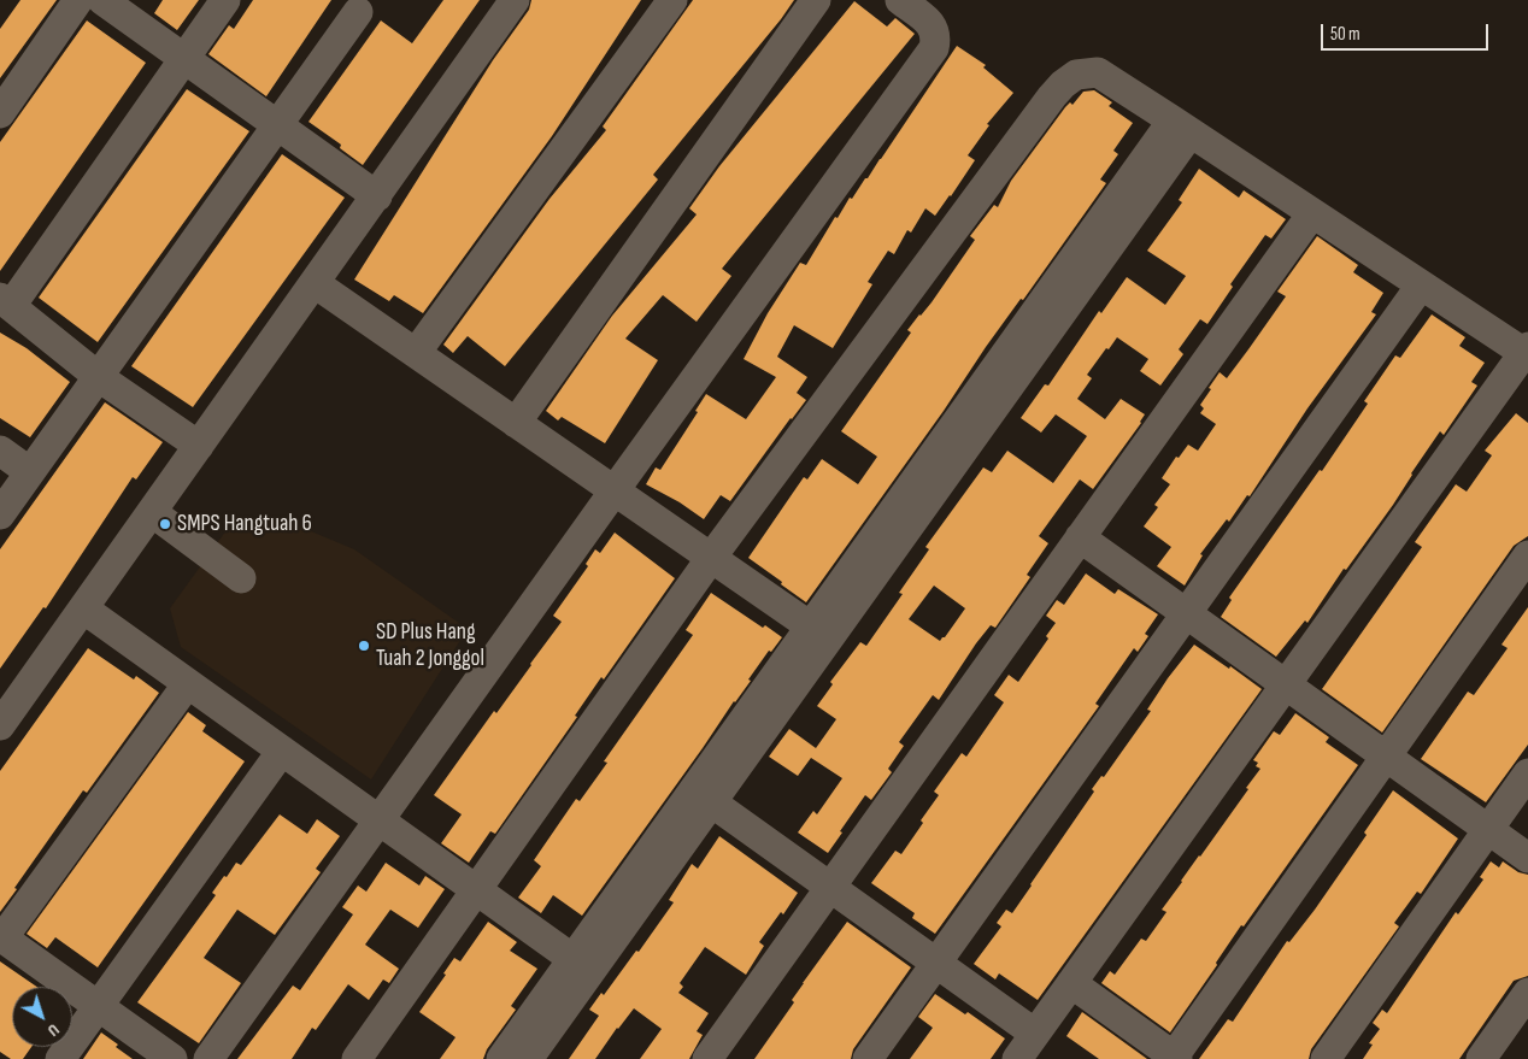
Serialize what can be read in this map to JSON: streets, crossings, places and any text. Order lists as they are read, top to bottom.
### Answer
{
  "places": ["SMPS Hangtuah 6", "SD Plus Hang Tuah 2 Jonggol"],
  "scale_bar": "50 m",
  "north": "bottom right"
}
